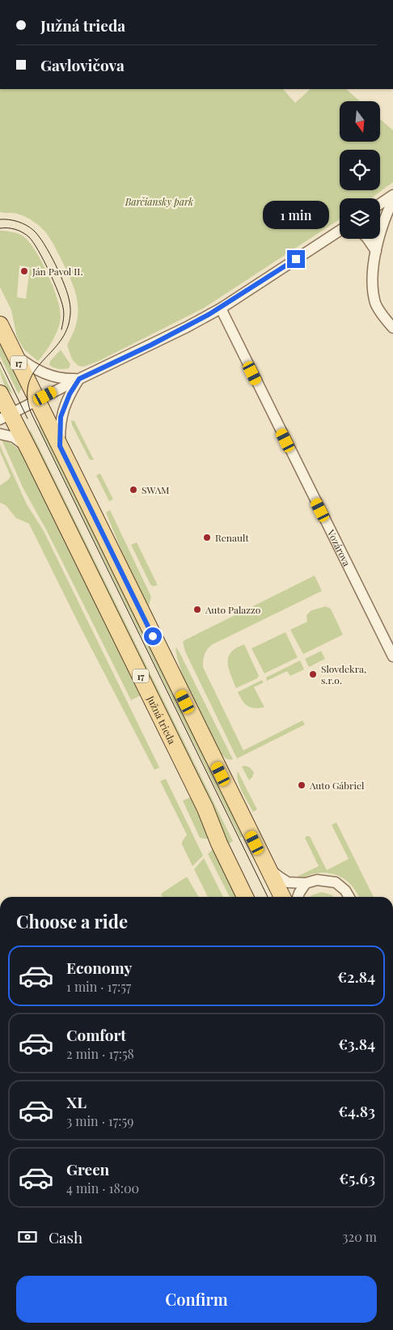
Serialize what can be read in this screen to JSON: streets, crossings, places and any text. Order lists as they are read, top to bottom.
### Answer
{
  "streets": {
    "main road": ["17", "Južná trieda"],
    "street": ["Vozárova"]
  },
  "crossings": [
    ["17", "Južná trieda"]
  ],
  "parks": ["Barčiansky park"],
  "places": [
    "Ján Pavol II.",
    "SWAM",
    "Renault",
    "Auto Palazzo",
    "Slovdekra, s.r.o.",
    "Auto Gábriel"
  ],
  "north": "bottom",
  "page": {
    "banner": ["Južná trieda", "Gavlovičova"],
    "bubble": "1 min",
    "heading": "Choose a ride",
    "list": [
      {
        "name": "Economy",
        "note": "1 min · 17:57",
        "value": "€2.84"
      },
      {
        "name": "Comfort",
        "note": "2 min · 17:58",
        "value": "€3.84"
      },
      {
        "name": "XL",
        "note": "3 min · 17:59",
        "value": "€4.83"
      },
      {
        "name": "Green",
        "note": "4 min · 18:00",
        "value": "€5.63"
      }
    ],
    "pay": ["Cash", "320 m"],
    "buttons": "Confirm"
  }
}
